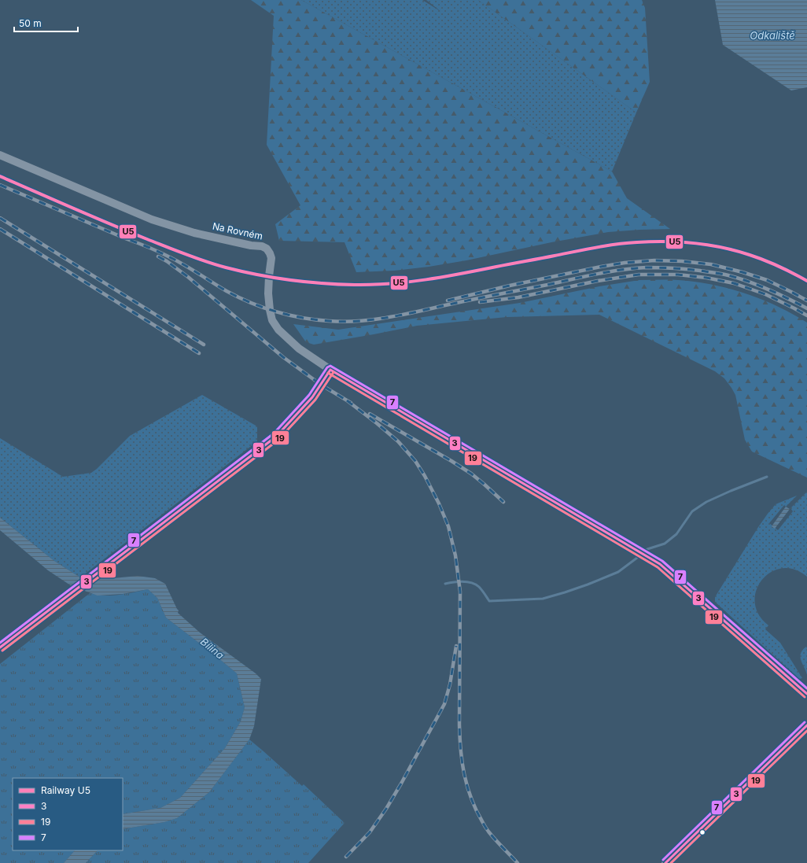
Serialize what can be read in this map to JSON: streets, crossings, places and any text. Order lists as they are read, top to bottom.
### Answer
{
  "streets": {
    "street": ["Na Rovném"]
  },
  "water": ["Odkaliště", "Bílina"],
  "lines": [
    "rail line U5",
    "transit line 7",
    "transit line 3",
    "transit line 19"
  ],
  "legend": [
    "Railway U5",
    "3",
    "19",
    "7"
  ],
  "scale_bar": "50 m"
}
